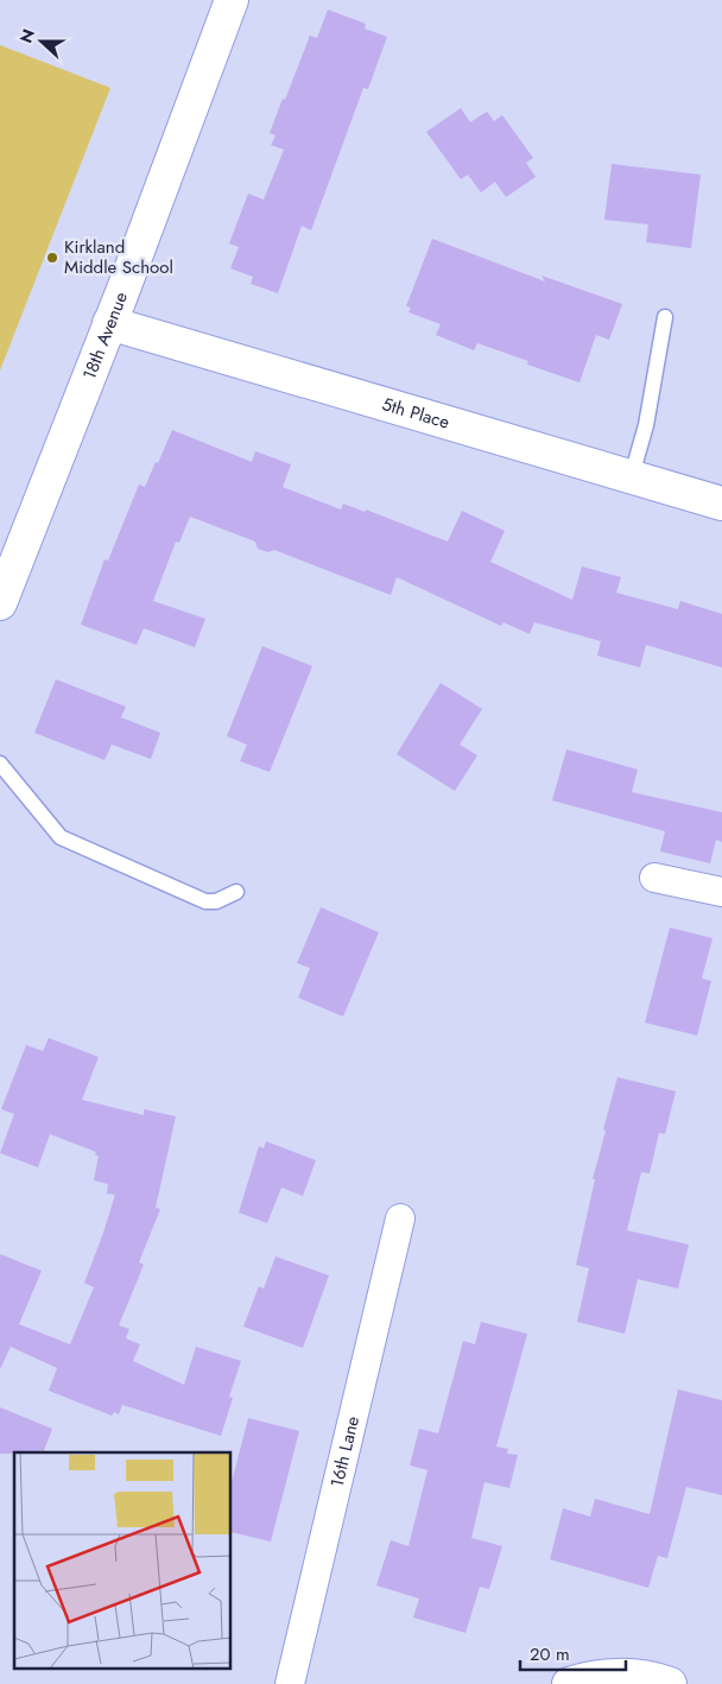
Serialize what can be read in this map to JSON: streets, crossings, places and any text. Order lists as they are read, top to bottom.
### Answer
{
  "streets": {
    "street": ["18th Avenue", "5th Place", "16th Lane"]
  },
  "crossings": [
    ["18th Avenue", "5th Place"]
  ],
  "places": ["Kirkland Middle School"],
  "scale_bar": "20 m",
  "north": "left"
}
